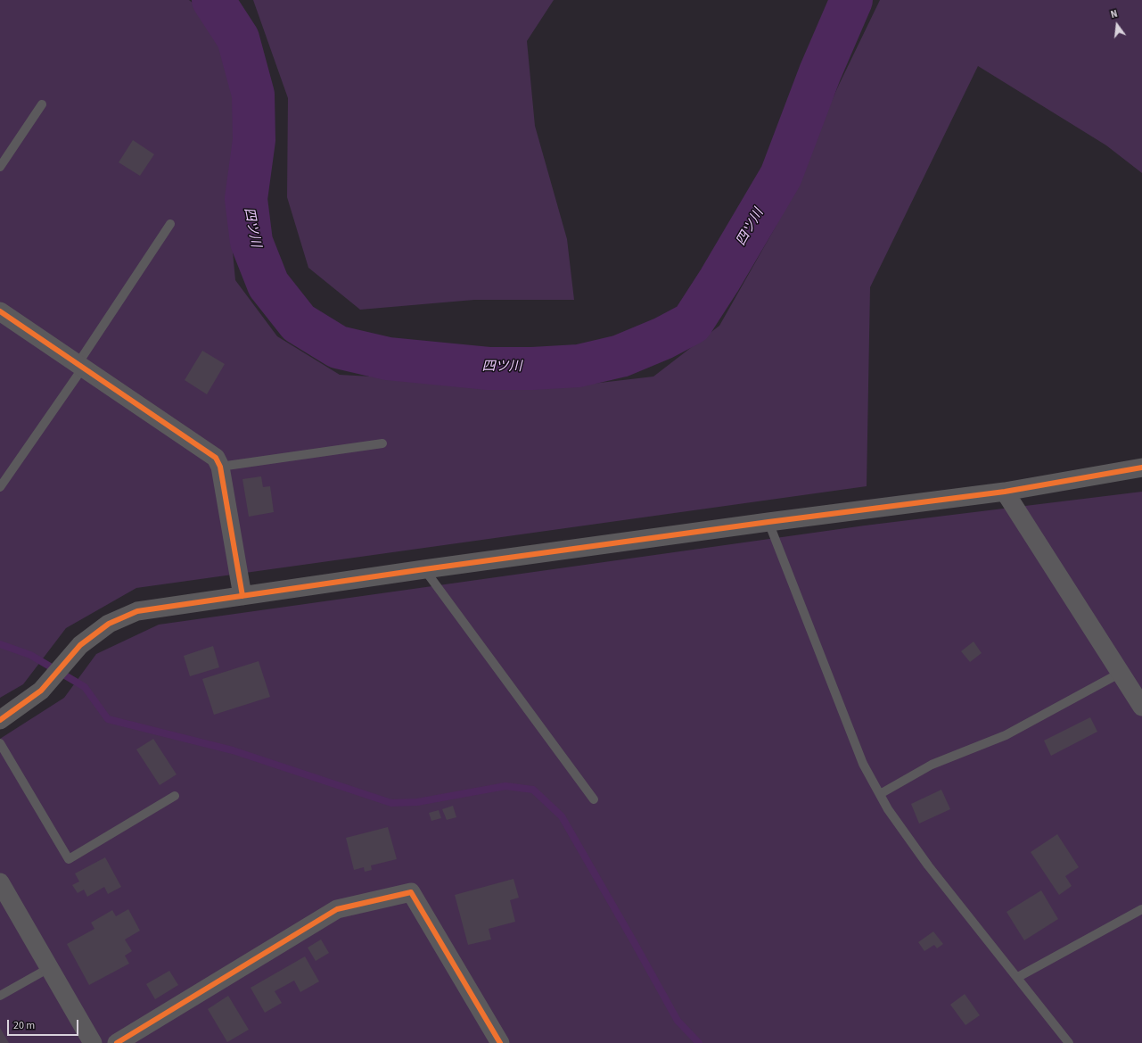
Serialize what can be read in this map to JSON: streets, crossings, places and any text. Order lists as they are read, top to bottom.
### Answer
{
  "water": ["四ツ川"],
  "scale_bar": "20 m",
  "north": "top"
}
